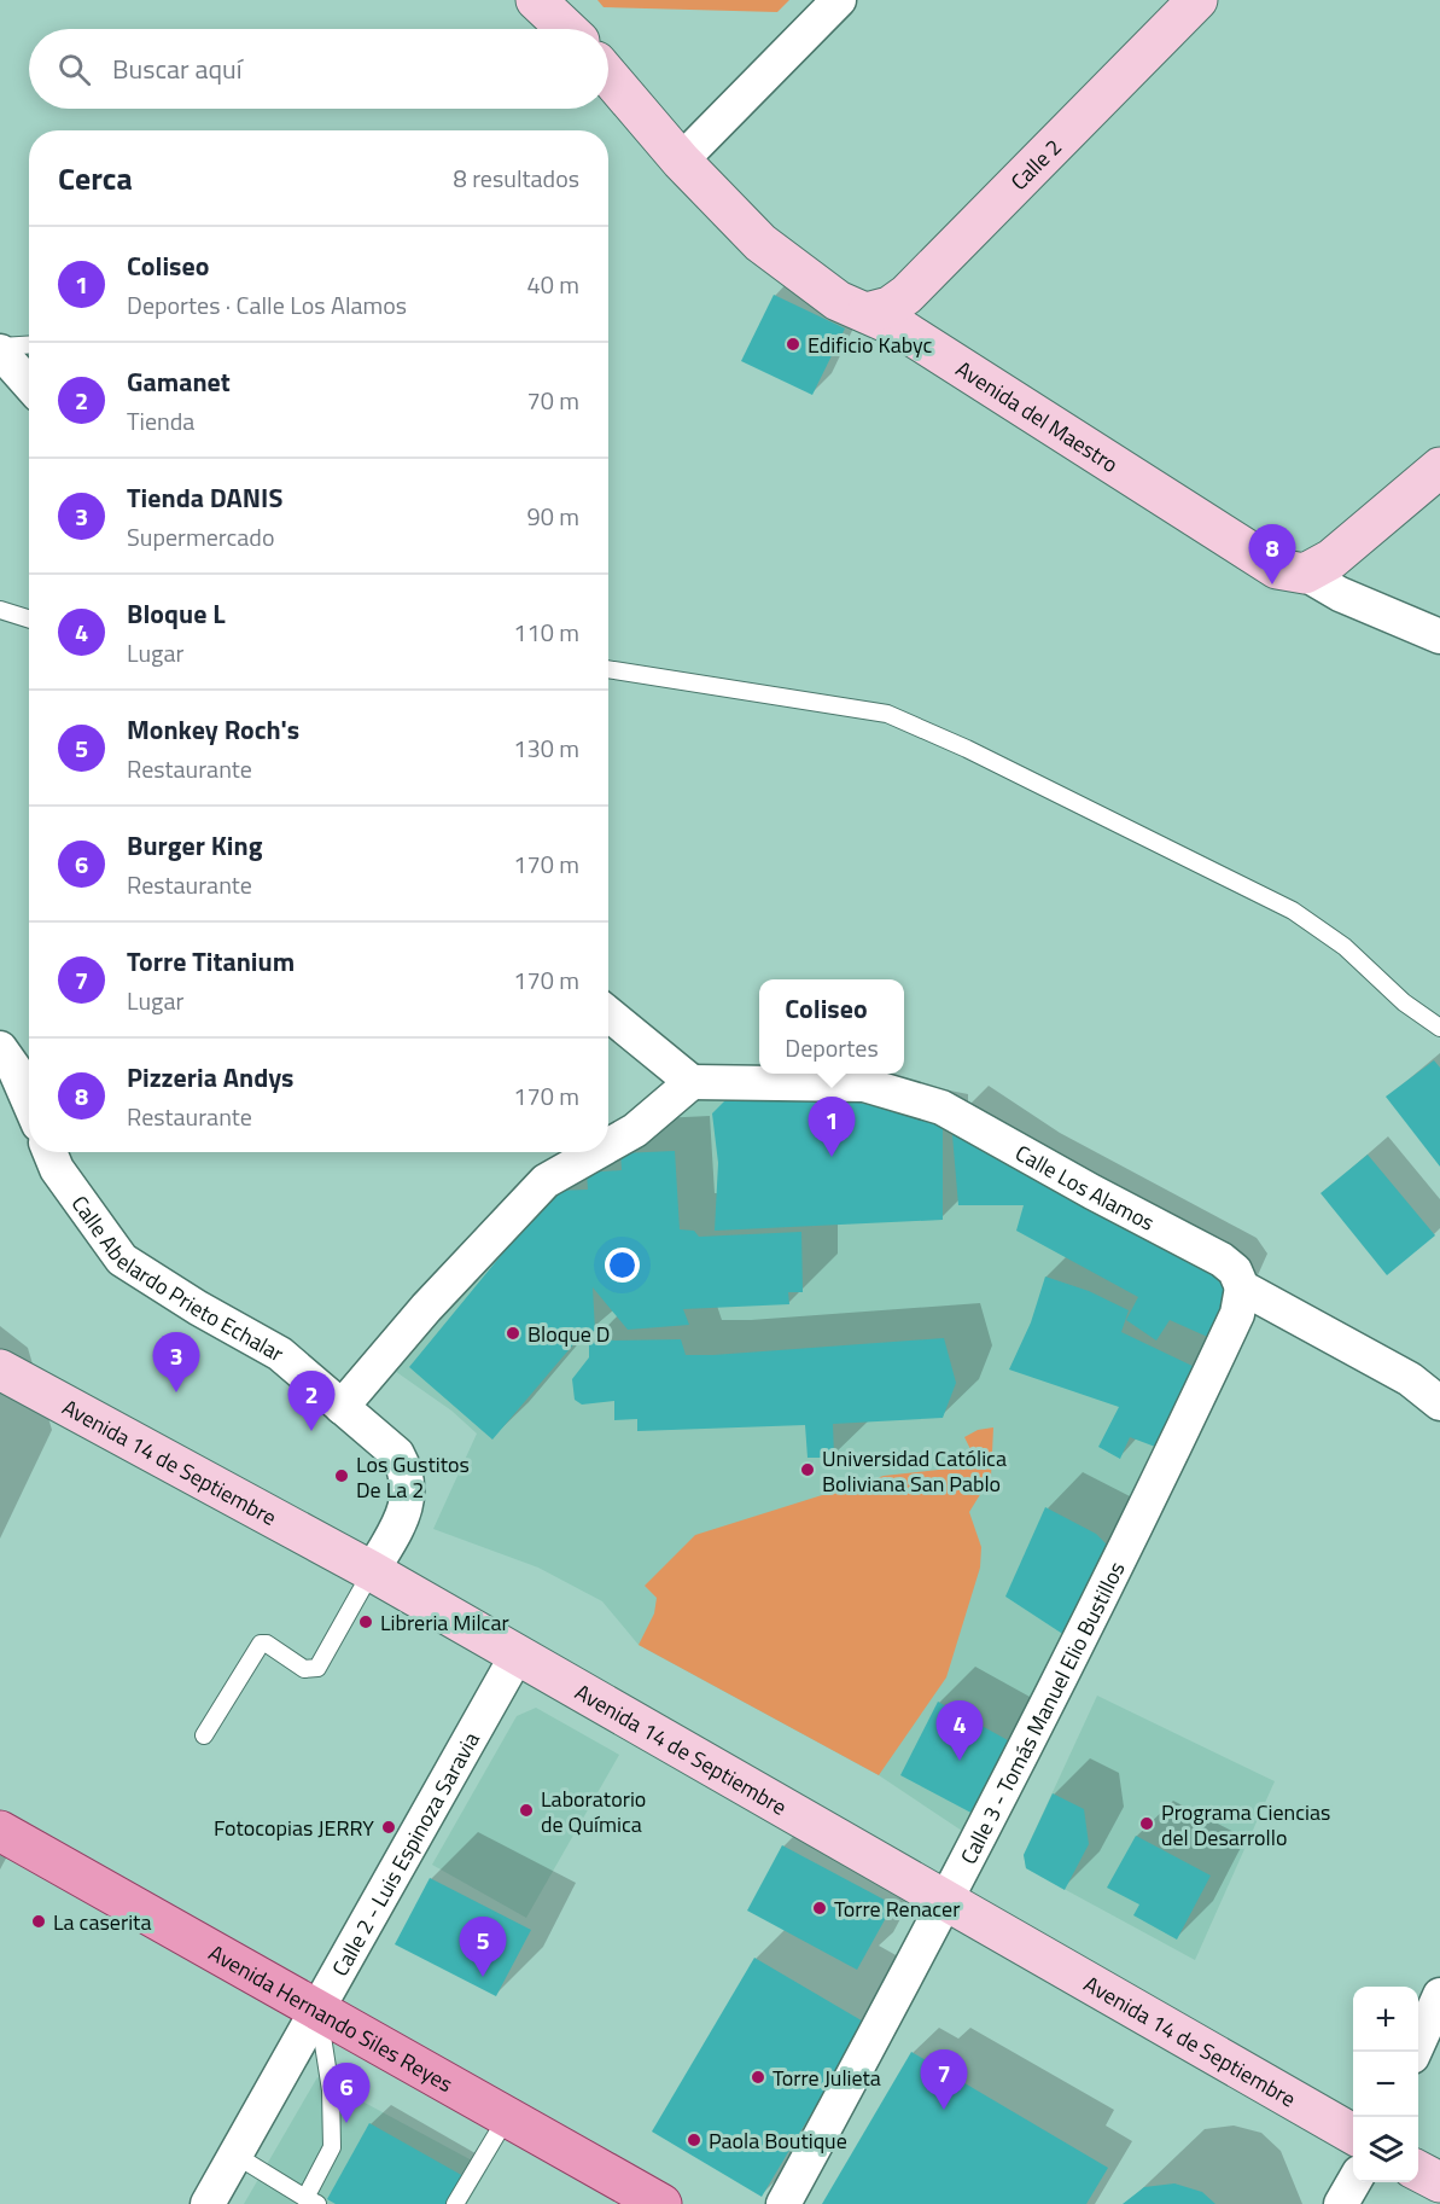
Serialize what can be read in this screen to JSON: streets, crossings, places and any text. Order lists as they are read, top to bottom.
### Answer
{
  "streets": {
    "main road": [
      "Calle 2",
      "Avenida del Maestro",
      "Avenida 14 de Septiembre",
      "Avenida Hernando Siles Reyes"
    ],
    "street": [
      "Calle Los Alamos",
      "Calle Abelardo Prieto Echalar",
      "Calle 3 - Tomás Manuel Elio Bustillos",
      "Calle 2 - Luis Espinoza Saravia"
    ]
  },
  "crossings": [
    ["Calle 2", "Avenida del Maestro"],
    ["Calle Los Alamos", "Calle 3 - Tomás Manuel Elio Bustillos"],
    ["Calle Abelardo Prieto Echalar", "Avenida 14 de Septiembre"],
    ["Avenida 14 de Septiembre", "Calle 3 - Tomás Manuel Elio Bustillos"],
    ["Avenida 14 de Septiembre", "Calle 2 - Luis Espinoza Saravia"],
    ["Calle 2 - Luis Espinoza Saravia", "Avenida Hernando Siles Reyes"]
  ],
  "places": [
    "Edificio Kabyc",
    "Bloque D",
    "Universidad Católica Boliviana San Pablo",
    "Los Gustitos De La 2",
    "Libreria Milcar",
    "Laboratorio de Química",
    "Programa Ciencias del Desarrollo",
    "Fotocopias JERRY",
    "Torre Renacer",
    "La caserita",
    "Torre Julieta",
    "Paola Boutique"
  ],
  "page": {
    "search": "Buscar aquí",
    "heading": ["Cerca", "8 resultados"],
    "list": [
      {
        "mark": "1",
        "name": "Coliseo",
        "note": "Deportes · Calle Los Alamos",
        "value": "40 m"
      },
      {
        "mark": "2",
        "name": "Gamanet",
        "note": "Tienda",
        "value": "70 m"
      },
      {
        "mark": "3",
        "name": "Tienda DANIS",
        "note": "Supermercado",
        "value": "90 m"
      },
      {
        "mark": "4",
        "name": "Bloque L",
        "note": "Lugar",
        "value": "110 m"
      },
      {
        "mark": "5",
        "name": "Monkey Roch's",
        "note": "Restaurante",
        "value": "130 m"
      },
      {
        "mark": "6",
        "name": "Burger King",
        "note": "Restaurante",
        "value": "170 m"
      },
      {
        "mark": "7",
        "name": "Torre Titanium",
        "note": "Lugar",
        "value": "170 m"
      },
      {
        "mark": "8",
        "name": "Pizzeria Andys",
        "note": "Restaurante",
        "value": "170 m"
      }
    ],
    "pins": [
      "8",
      "1",
      "3",
      "2",
      "4",
      "5",
      "7",
      "6"
    ],
    "popup": ["Coliseo", "Deportes"],
    "map_buttons": ["+", "−"]
  }
}
